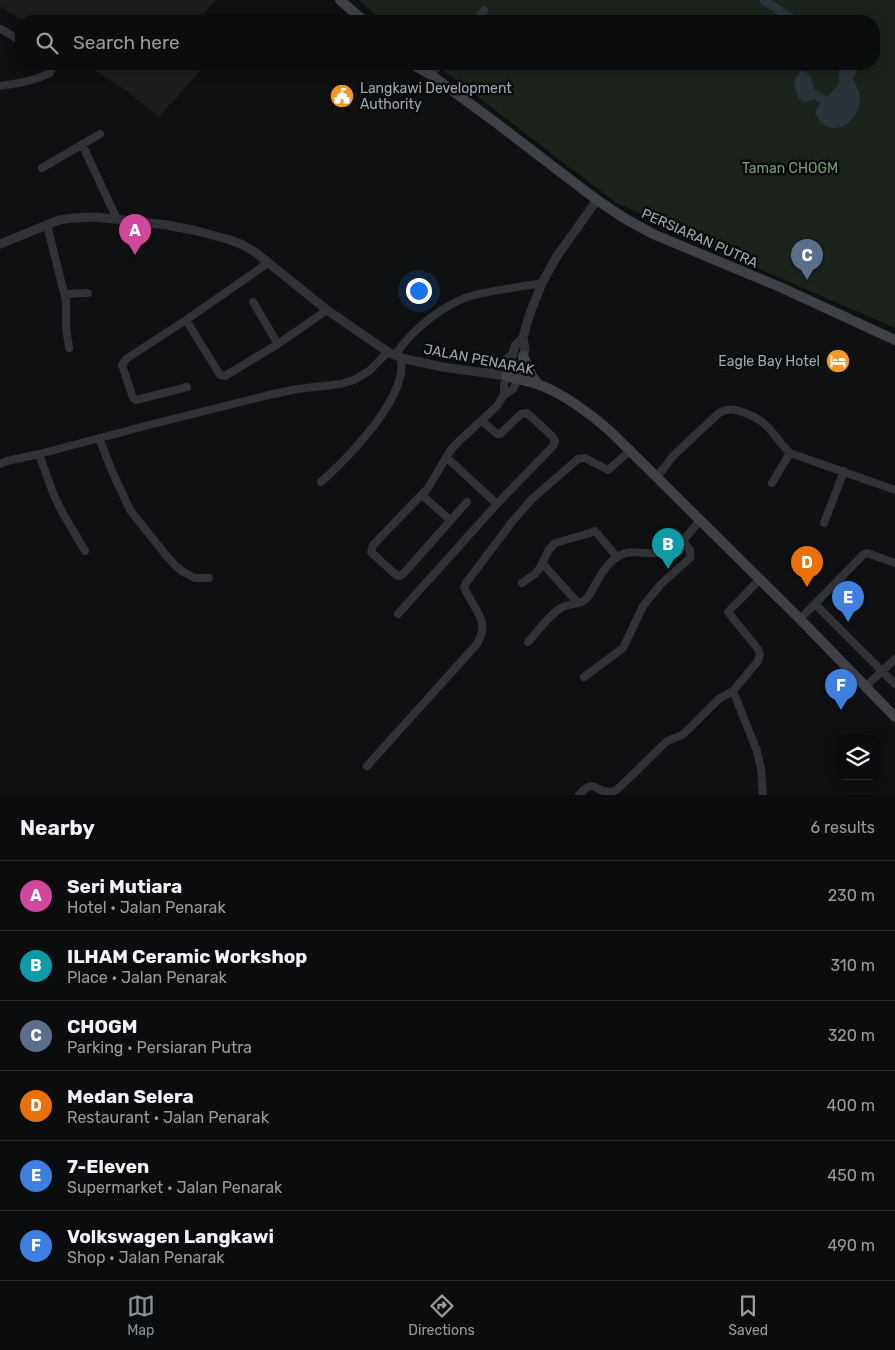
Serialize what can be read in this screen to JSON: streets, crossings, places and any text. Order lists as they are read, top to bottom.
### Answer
{
  "streets": {
    "main road": ["PERSIARAN PUTRA", "JALAN PENARAK"]
  },
  "parks": ["Taman CHOGM"],
  "places": {
    "public building": ["Langkawi Development Authority"],
    "hotel": ["Eagle Bay Hotel"]
  },
  "page": {
    "search": "Search here",
    "pins": [
      "A",
      "C",
      "B",
      "D",
      "E",
      "F"
    ],
    "heading": ["Nearby", "6 results"],
    "list": [
      {
        "mark": "A",
        "name": "Seri Mutiara",
        "note": "Hotel · Jalan Penarak",
        "value": "230 m"
      },
      {
        "mark": "B",
        "name": "ILHAM Ceramic Workshop",
        "note": "Place · Jalan Penarak",
        "value": "310 m"
      },
      {
        "mark": "C",
        "name": "CHOGM",
        "note": "Parking · Persiaran Putra",
        "value": "320 m"
      },
      {
        "mark": "D",
        "name": "Medan Selera",
        "note": "Restaurant · Jalan Penarak",
        "value": "400 m"
      },
      {
        "mark": "E",
        "name": "7-Eleven",
        "note": "Supermarket · Jalan Penarak",
        "value": "450 m"
      },
      {
        "mark": "F",
        "name": "Volkswagen Langkawi",
        "note": "Shop · Jalan Penarak",
        "value": "490 m"
      }
    ],
    "nav": ["Map", "Directions", "Saved"]
  }
}
